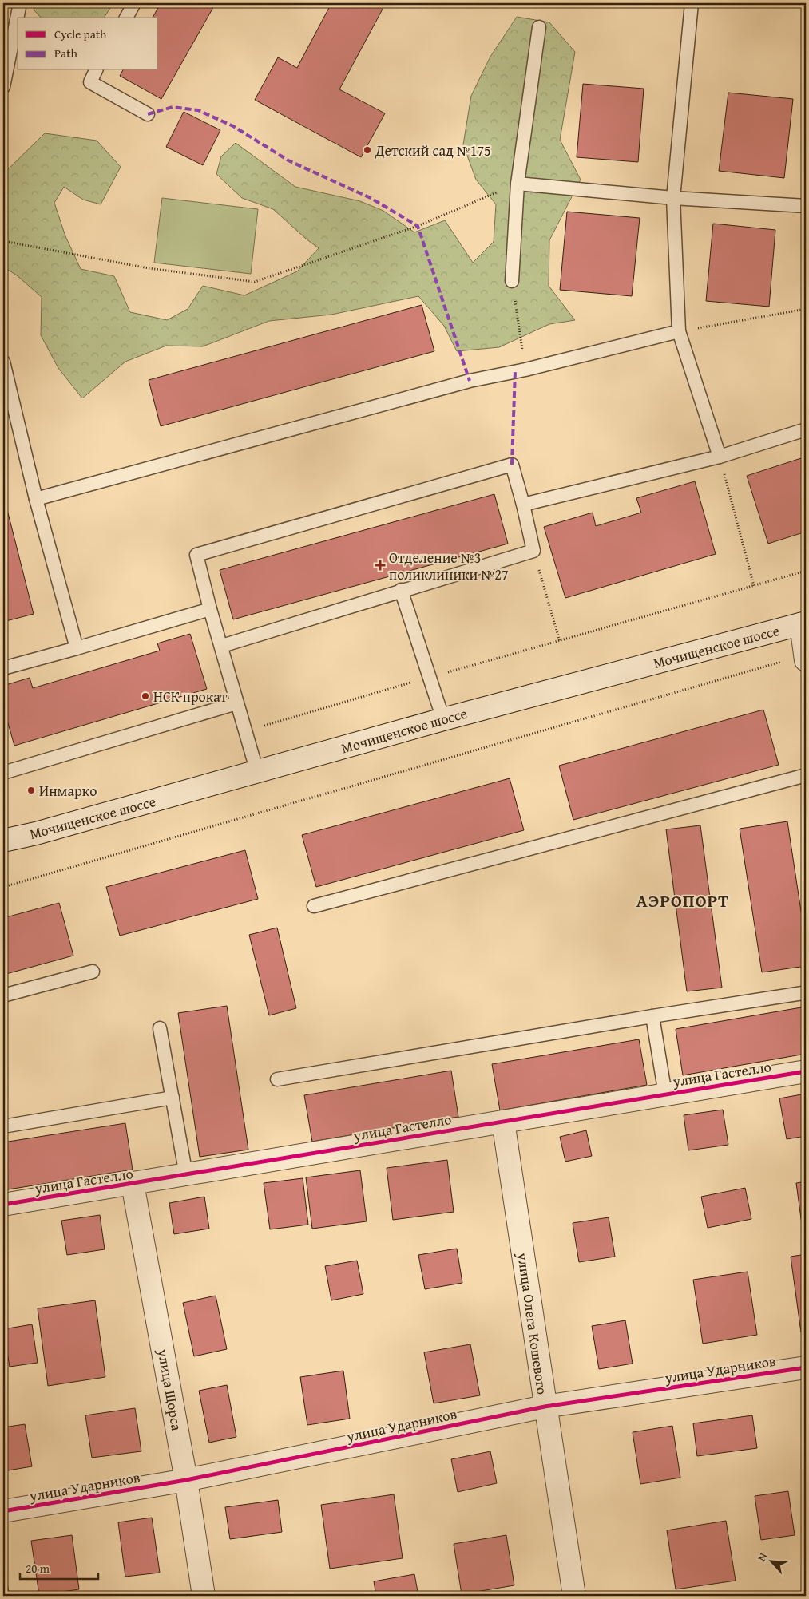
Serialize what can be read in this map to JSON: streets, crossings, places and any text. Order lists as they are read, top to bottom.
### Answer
{
  "streets": {
    "street": [
      "Мочищенское шоссе",
      "улица Гастелло",
      "улица Олега Кошевого",
      "улица Ударников",
      "улица Щорса"
    ]
  },
  "crossings": [
    ["улица Гастелло", "улица Олега Кошевого"],
    ["улица Гастелло", "улица Щорса"],
    ["улица Олега Кошевого", "улица Ударников"],
    ["улица Ударников", "улица Щорса"]
  ],
  "districts": ["АЭРОПОРТ"],
  "places": {
    "other": ["Детский сад №175", "НСК прокат", "Инмарко"],
    "health": ["Отделение №3 поликлиники №27"]
  },
  "legend": ["Cycle path", "Path"],
  "scale_bar": "20 m",
  "north": "top left"
}
